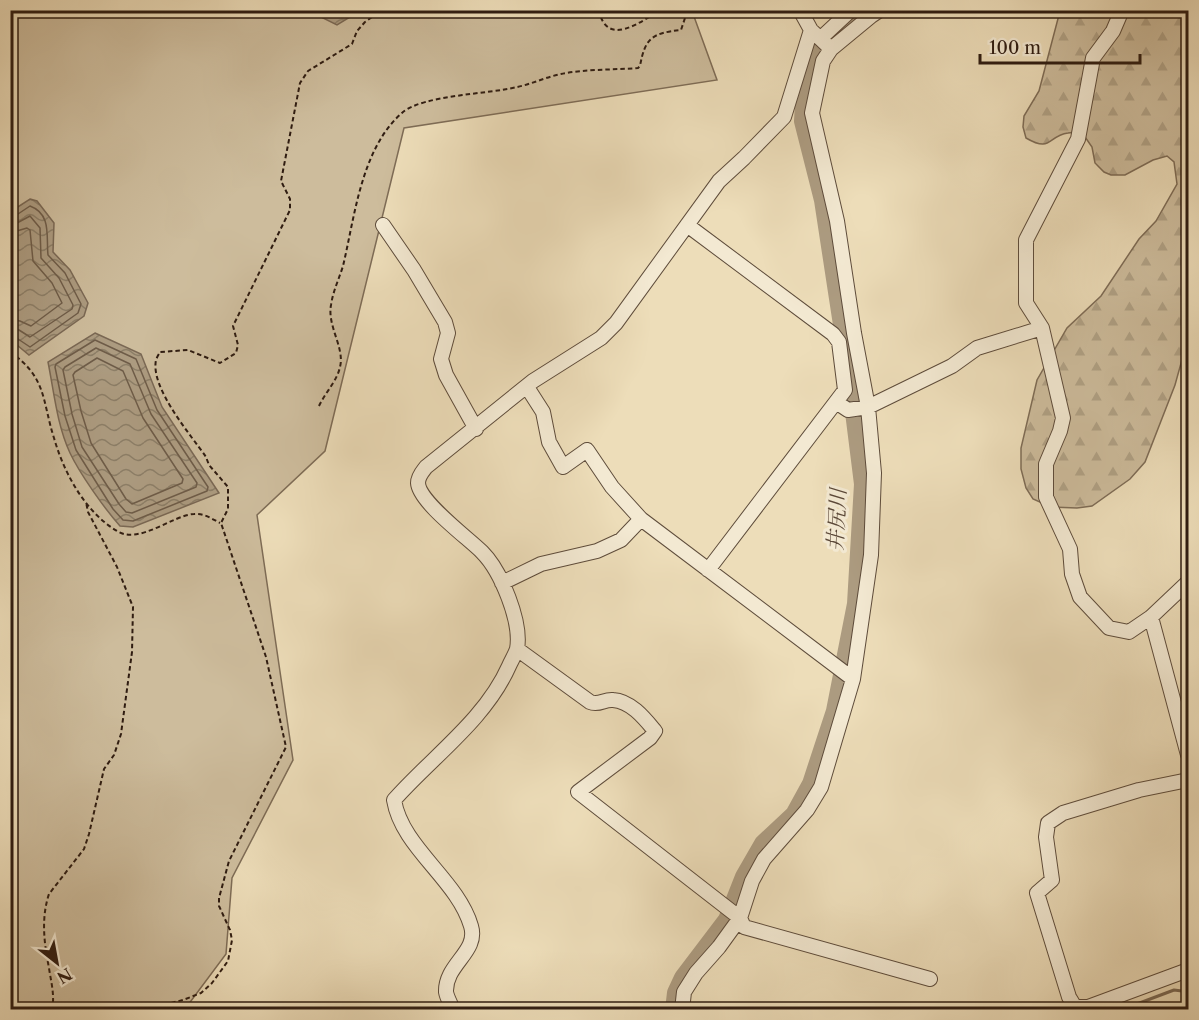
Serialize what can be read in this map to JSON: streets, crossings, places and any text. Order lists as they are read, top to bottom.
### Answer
{
  "water": ["井尻川"],
  "scale_bar": "100 m",
  "north": "bottom right"
}
